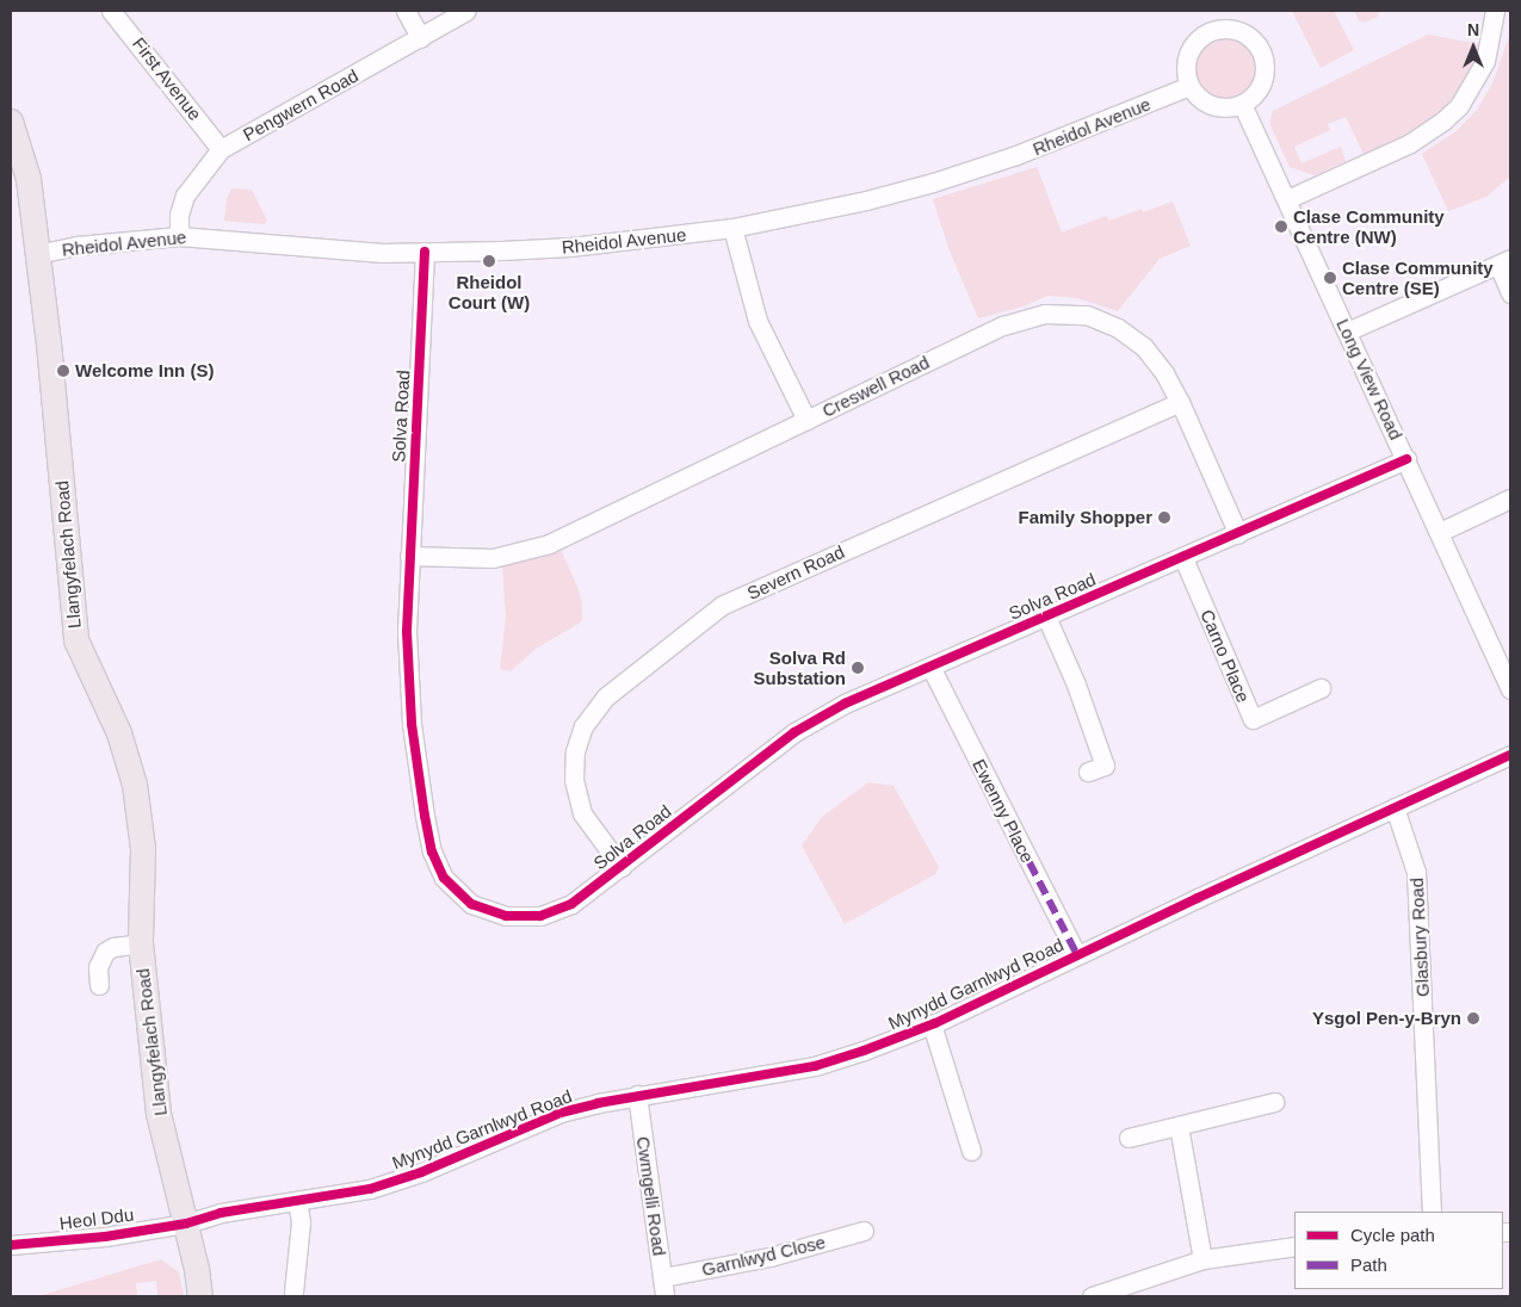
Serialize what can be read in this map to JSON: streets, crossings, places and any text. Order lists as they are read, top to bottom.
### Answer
{
  "streets": {
    "main road": ["Llangyfelach Road"],
    "street": [
      "First Avenue",
      "Pengwern Road",
      "Rheidol Avenue",
      "Long View Road",
      "Creswell Road",
      "Solva Road",
      "Severn Road",
      "Carno Place",
      "Ewenny Place",
      "Glasbury Road",
      "Mynydd Garnlwyd Road",
      "Cwmgelli Road",
      "Heol Ddu",
      "Garnlwyd Close"
    ]
  },
  "crossings": [
    ["First Avenue", "Pengwern Road"],
    ["Pengwern Road", "Rheidol Avenue"],
    ["Rheidol Avenue", "Long View Road"],
    ["Rheidol Avenue", "Solva Road"],
    ["Rheidol Avenue", "Llangyfelach Road"],
    ["Long View Road", "Solva Road"],
    ["Creswell Road", "Solva Road"],
    ["Creswell Road", "Severn Road"],
    ["Solva Road", "Severn Road"],
    ["Solva Road", "Carno Place"],
    ["Solva Road", "Ewenny Place"],
    ["Llangyfelach Road", "Mynydd Garnlwyd Road"],
    ["Llangyfelach Road", "Heol Ddu"],
    ["Ewenny Place", "Mynydd Garnlwyd Road"],
    ["Glasbury Road", "Mynydd Garnlwyd Road"],
    ["Mynydd Garnlwyd Road", "Cwmgelli Road"],
    ["Mynydd Garnlwyd Road", "Heol Ddu"],
    ["Cwmgelli Road", "Garnlwyd Close"]
  ],
  "places": [
    "Clase Community Centre (NW)",
    "Rheidol Court (W)",
    "Clase Community Centre (SE)",
    "Welcome Inn (S)",
    "Family Shopper",
    "Solva Rd Substation",
    "Ysgol Pen-y-Bryn"
  ],
  "legend": ["Cycle path", "Path"],
  "north": "top"
}
